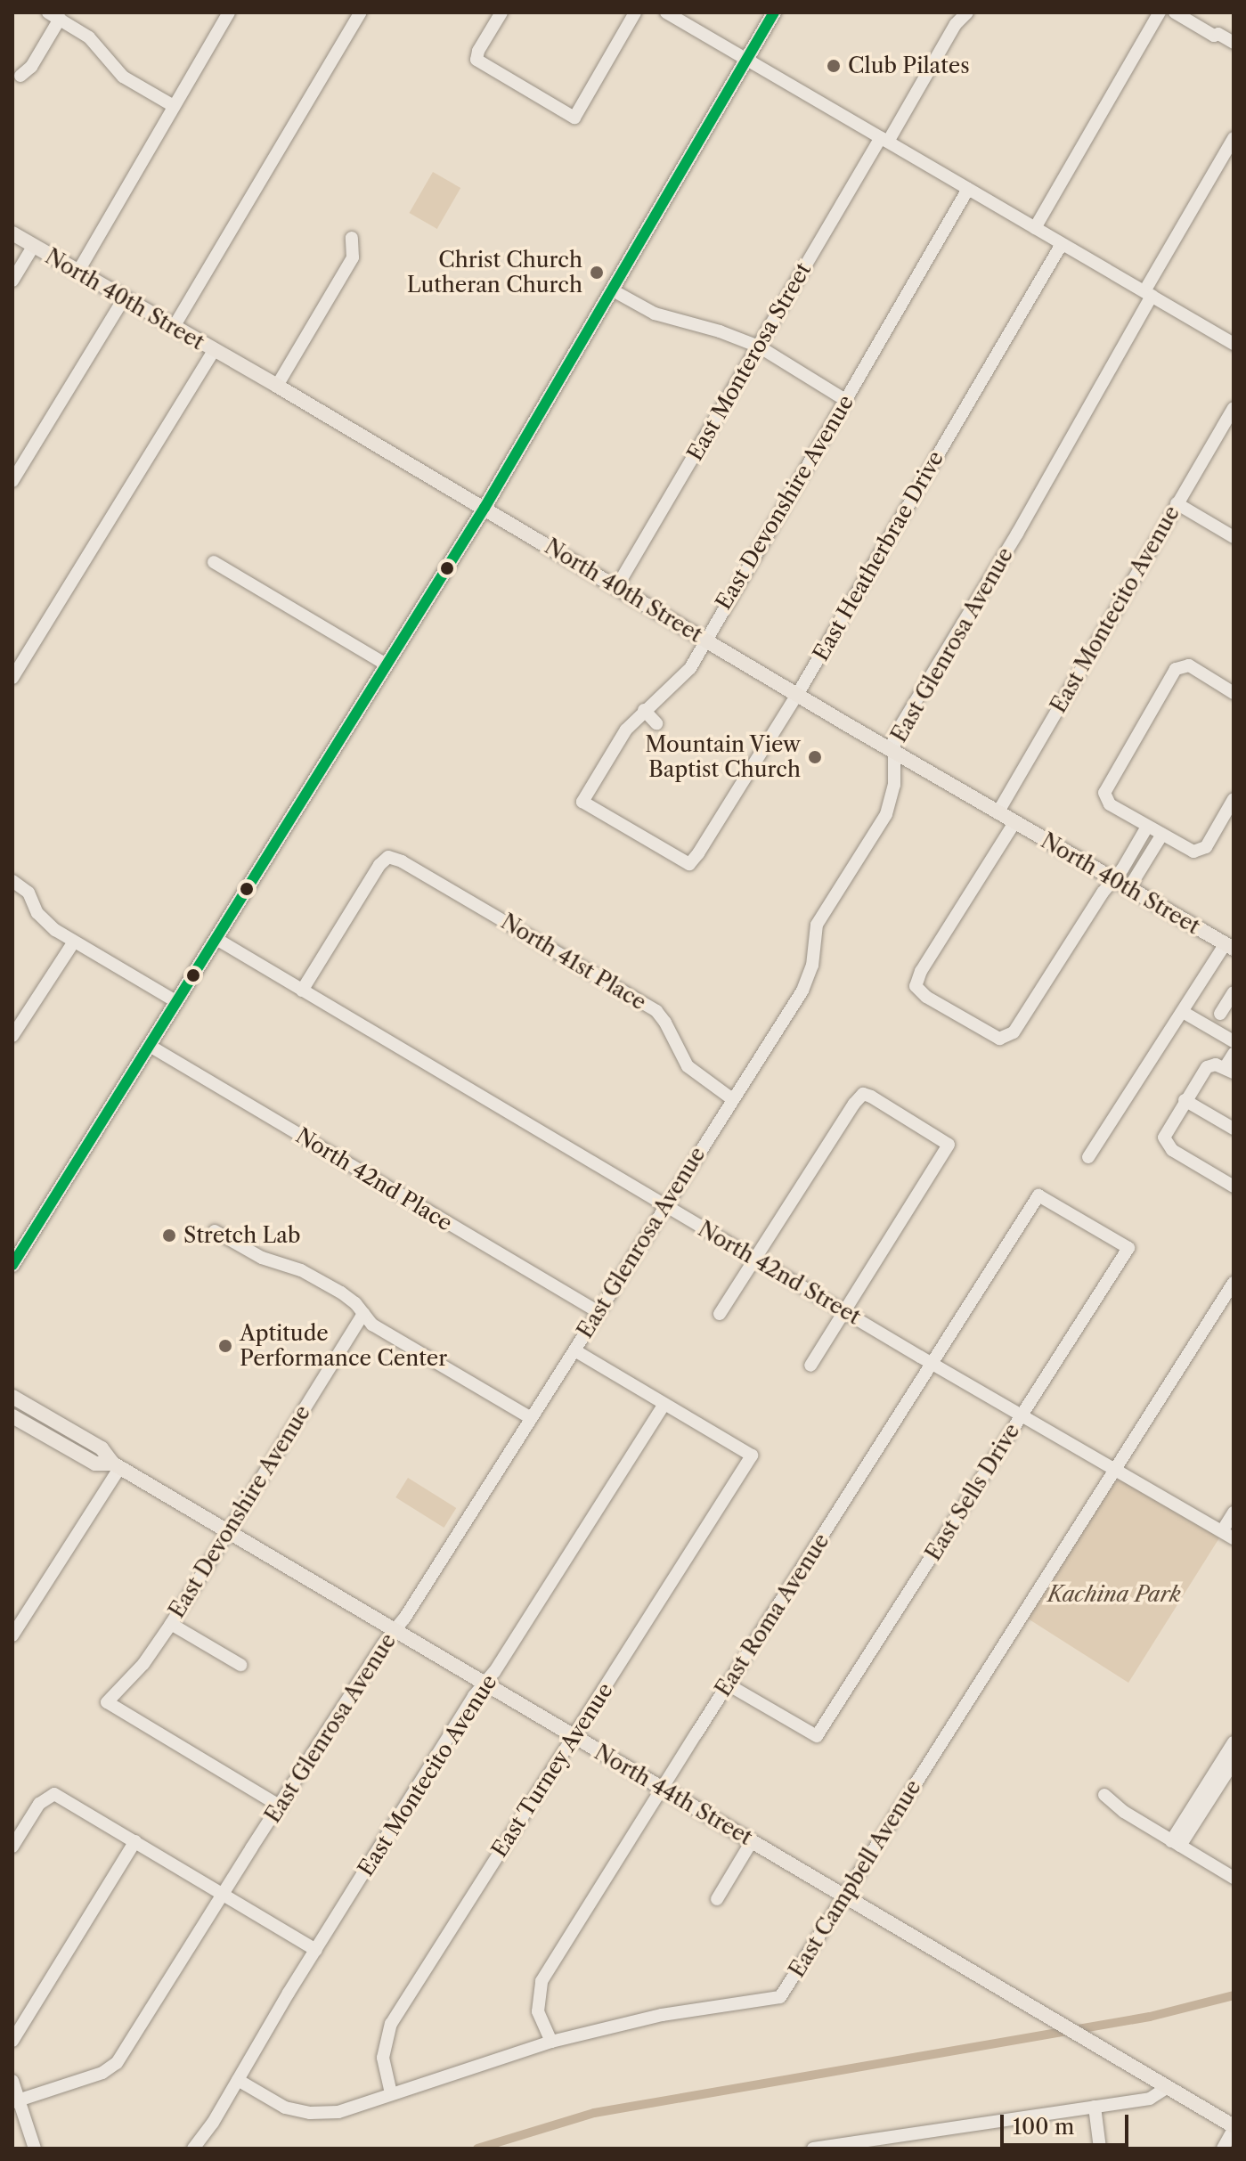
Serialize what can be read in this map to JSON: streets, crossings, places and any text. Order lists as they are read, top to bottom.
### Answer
{
  "streets": {
    "main road": ["North 40th Street", "North 44th Street"],
    "street": [
      "East Monterosa Street",
      "East Devonshire Avenue",
      "East Heatherbrae Drive",
      "East Montecito Avenue",
      "East Glenrosa Avenue",
      "North 41st Place",
      "North 42nd Place",
      "North 42nd Street",
      "East Sells Drive",
      "East Roma Avenue",
      "East Turney Avenue",
      "East Campbell Avenue"
    ]
  },
  "crossings": [
    ["North 40th Street", "East Monterosa Street"],
    ["North 40th Street", "East Devonshire Avenue"],
    ["North 40th Street", "East Heatherbrae Drive"],
    ["North 40th Street", "East Montecito Avenue"],
    ["North 40th Street", "East Glenrosa Avenue"],
    ["East Devonshire Avenue", "East Heatherbrae Drive"],
    ["East Devonshire Avenue", "East Glenrosa Avenue"],
    ["East Devonshire Avenue", "North 44th Street"],
    ["East Montecito Avenue", "East Turney Avenue"],
    ["East Montecito Avenue", "North 44th Street"],
    ["East Montecito Avenue", "East Campbell Avenue"],
    ["East Glenrosa Avenue", "North 41st Place"],
    ["East Glenrosa Avenue", "North 42nd Place"],
    ["East Glenrosa Avenue", "North 42nd Street"],
    ["East Glenrosa Avenue", "North 44th Street"],
    ["North 41st Place", "North 42nd Street"],
    ["North 42nd Street", "East Sells Drive"],
    ["North 42nd Street", "East Roma Avenue"],
    ["North 42nd Street", "East Campbell Avenue"],
    ["East Sells Drive", "East Roma Avenue"],
    ["East Roma Avenue", "North 44th Street"],
    ["East Roma Avenue", "East Campbell Avenue"],
    ["East Turney Avenue", "North 44th Street"],
    ["East Turney Avenue", "East Campbell Avenue"],
    ["North 44th Street", "East Campbell Avenue"]
  ],
  "parks": ["Kachina Park"],
  "places": [
    "Club Pilates",
    "Christ Church Lutheran Church",
    "Mountain View Baptist Church",
    "Stretch Lab",
    "Aptitude Performance Center"
  ],
  "scale_bar": "100 m"
}
